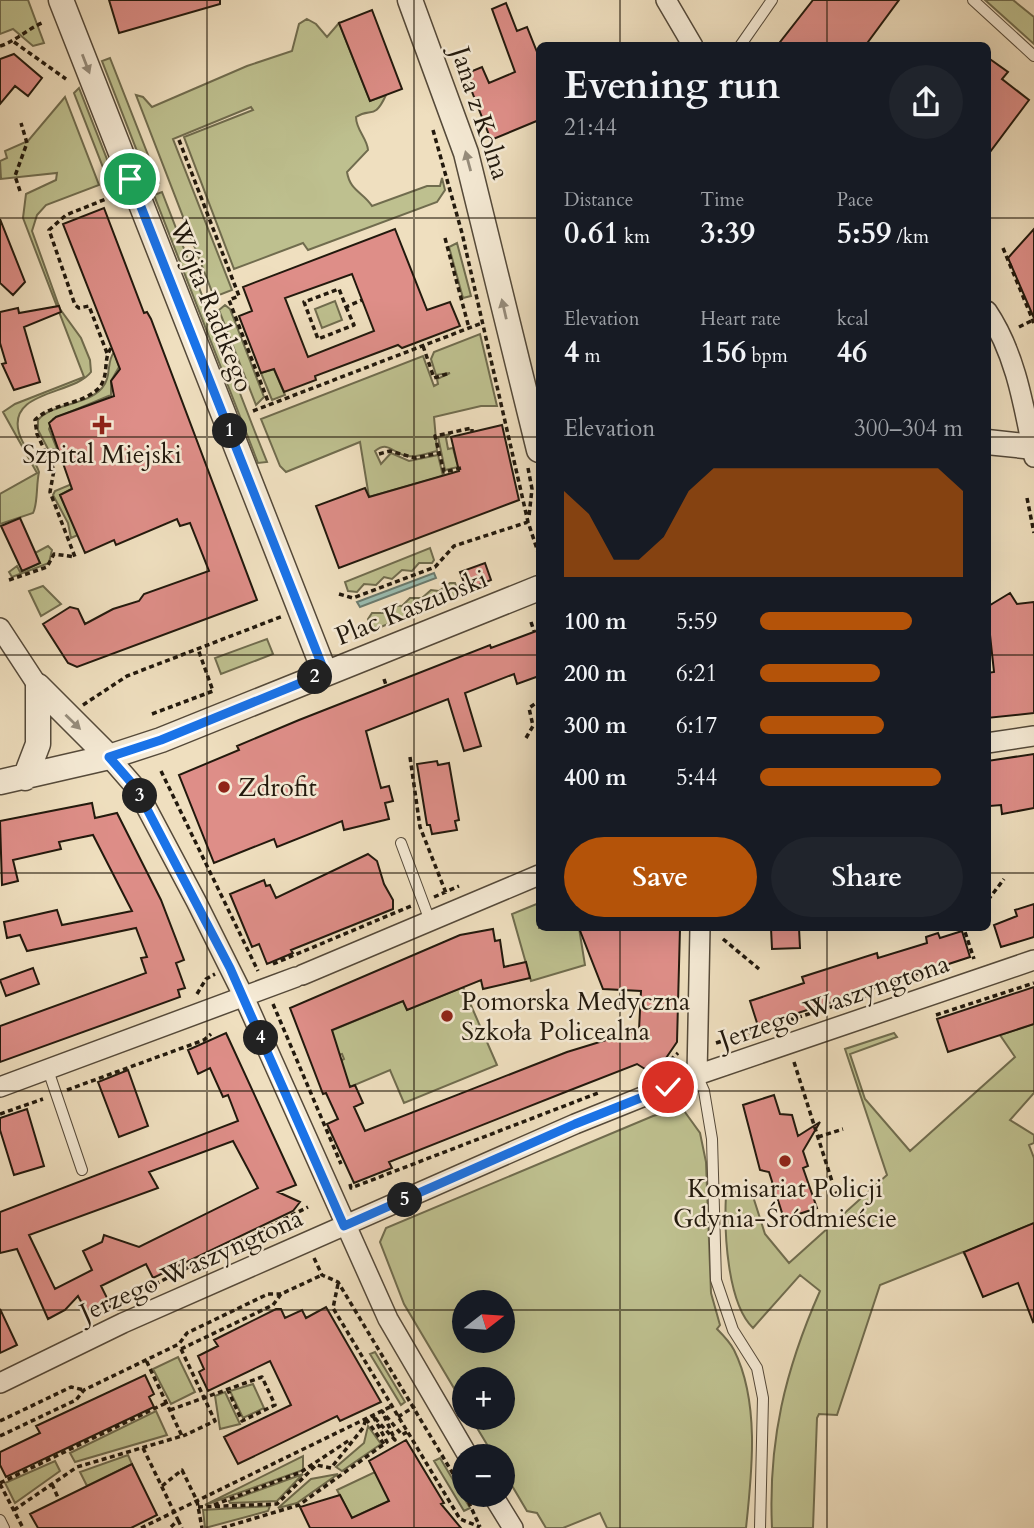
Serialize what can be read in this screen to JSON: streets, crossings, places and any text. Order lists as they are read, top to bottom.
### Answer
{
  "streets": {
    "street": [
      "Jana z Kolna",
      "Wójta Radtkego",
      "Plac Kaszubski",
      "Jerzego Waszyngtona"
    ]
  },
  "crossings": [
    ["Wójta Radtkego", "Plac Kaszubski"]
  ],
  "one_way": ["Jana z Kolna", "Wójta Radtkego"],
  "places": {
    "health": ["Szpital Miejski"],
    "other": ["Zdrofit", "Pomorska Medyczna Szkoła Policealna", "Komisariat Policji Gdynia-Śródmieście"]
  },
  "north": "right",
  "page": {
    "heading": ["Evening run", "21:44"],
    "stats": [
      ["Distance", "0.61 km"],
      ["Time", "3:39"],
      ["Pace", "5:59 /km"],
      ["Elevation", "4 m"],
      ["Heart rate", "156 bpm"],
      ["kcal", "46"]
    ],
    "chart": ["Elevation", "300–304 m"],
    "pins": [
      "1",
      "2",
      "3",
      "4",
      "5"
    ],
    "list": [
      {
        "name": "100 m",
        "note": "5:59"
      },
      {
        "name": "200 m",
        "note": "6:21"
      },
      {
        "name": "300 m",
        "note": "6:17"
      },
      {
        "name": "400 m",
        "note": "5:44"
      }
    ],
    "buttons": ["Save", "Share"],
    "map_buttons": ["+", "−"]
  }
}
